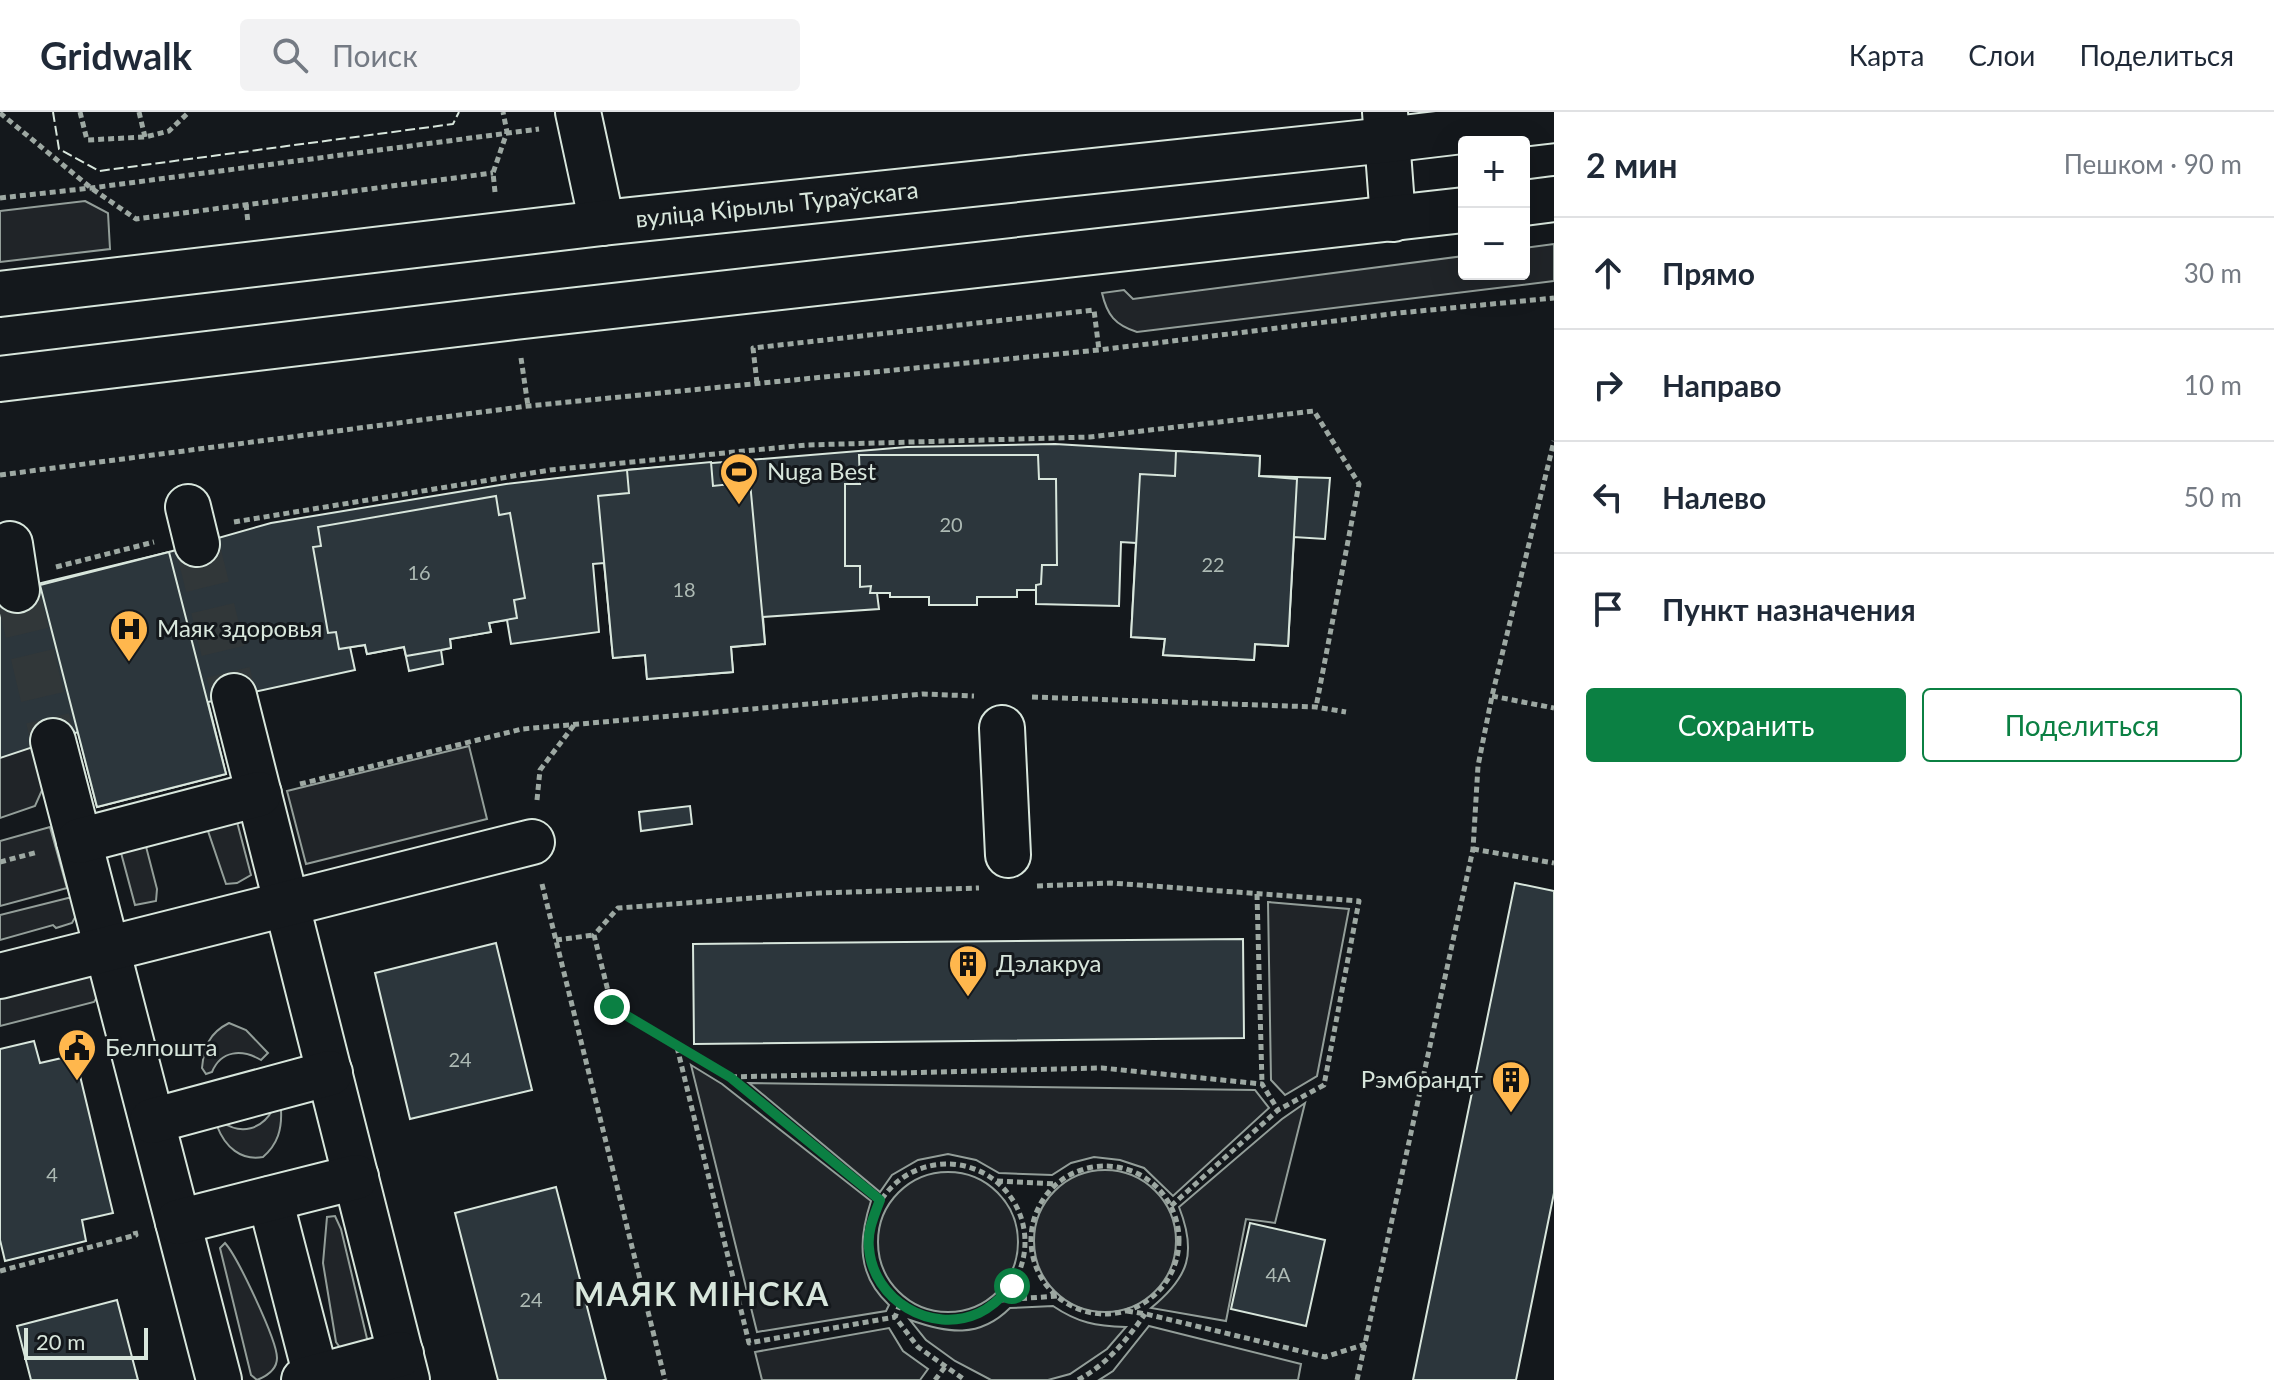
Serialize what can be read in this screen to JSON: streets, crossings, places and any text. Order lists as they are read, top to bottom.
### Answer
{
  "streets": {
    "main road": ["вуліца Кірылы Тураўскага"]
  },
  "districts": ["МАЯК МІНСКА"],
  "places": {
    "sports": ["Nuga Best"],
    "hospital": ["Маяк здоровья"],
    "building": ["Дэлакруа", "Рэмбрандт"],
    "public building": ["Белпошта"]
  },
  "house_numbers": [
    "20",
    "22",
    "16",
    "18",
    "24",
    "4",
    "4А",
    "24"
  ],
  "scale_bar": "20 m",
  "page": {
    "header": "Gridwalk",
    "search": "Поиск",
    "nav": ["Карта", "Слои", "Поделиться"],
    "heading": ["2 мин", "Пешком · 90 m"],
    "map_buttons": ["+", "−"],
    "list": [
      ["Прямо", "30 m"],
      ["Направо", "10 m"],
      ["Налево", "50 m"],
      "Пункт назначения"
    ],
    "buttons": ["Сохранить", "Поделиться"],
    "scale": "20 m"
  }
}
